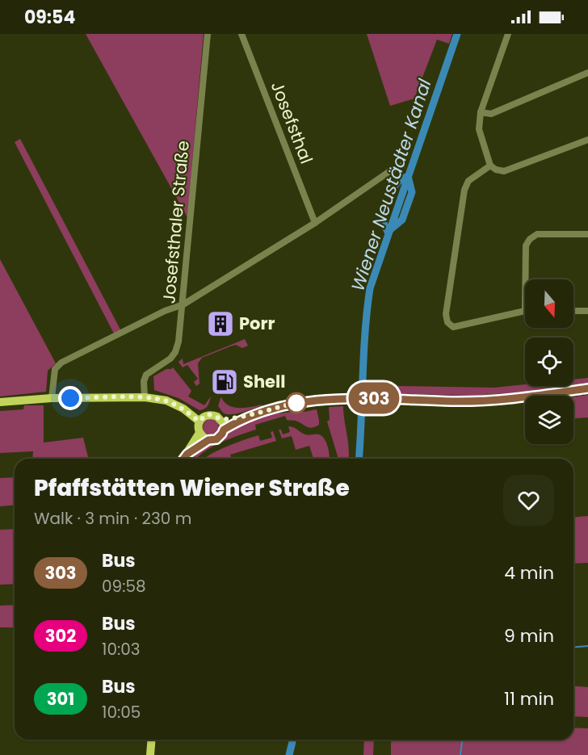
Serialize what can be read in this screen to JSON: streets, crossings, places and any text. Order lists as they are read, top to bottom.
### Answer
{
  "streets": {
    "street": ["Josefsthal", "Josefsthaler Straße"]
  },
  "water": ["Wiener Neustädter Kanal"],
  "places": {
    "building": ["Porr"],
    "fuel station": ["Shell"]
  },
  "lines": ["bus line 303"],
  "north": "bottom",
  "page": {
    "status": "09:54",
    "on_map": "303",
    "heading": ["Pfaffstätten Wiener Straße", "Walk · 3 min · 230 m"],
    "list": [
      {
        "mark": "303",
        "name": "Bus",
        "note": "09:58",
        "value": "4 min"
      },
      {
        "mark": "302",
        "name": "Bus",
        "note": "10:03",
        "value": "9 min"
      },
      {
        "mark": "301",
        "name": "Bus",
        "note": "10:05",
        "value": "11 min"
      }
    ]
  }
}
